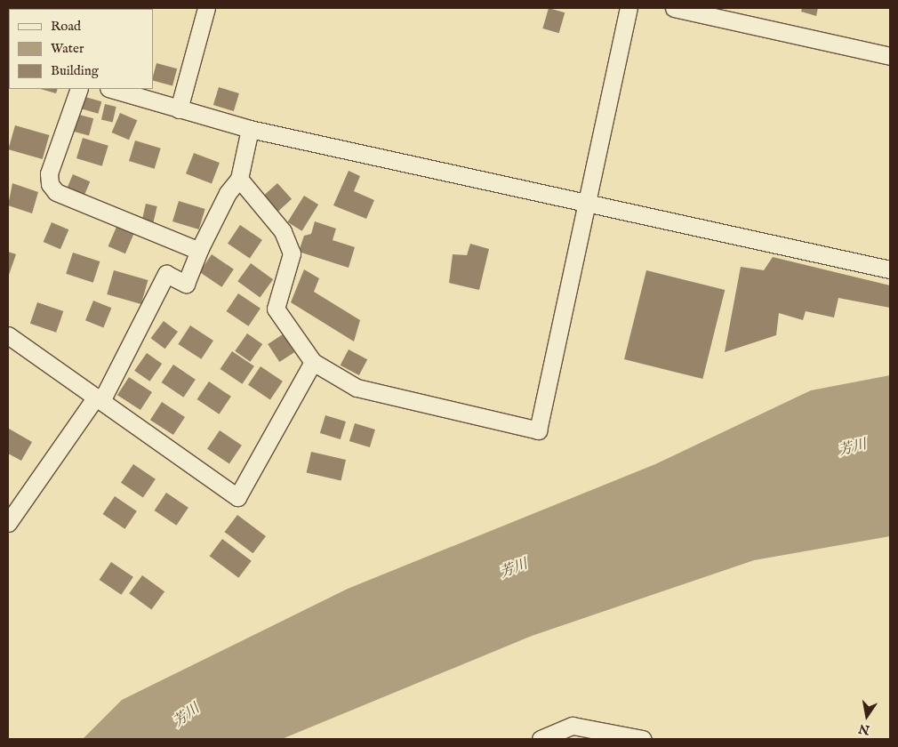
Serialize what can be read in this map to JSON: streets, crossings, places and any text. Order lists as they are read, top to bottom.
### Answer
{
  "water": ["芳川"],
  "legend": ["Road", "Water", "Building"],
  "north": "bottom"
}
